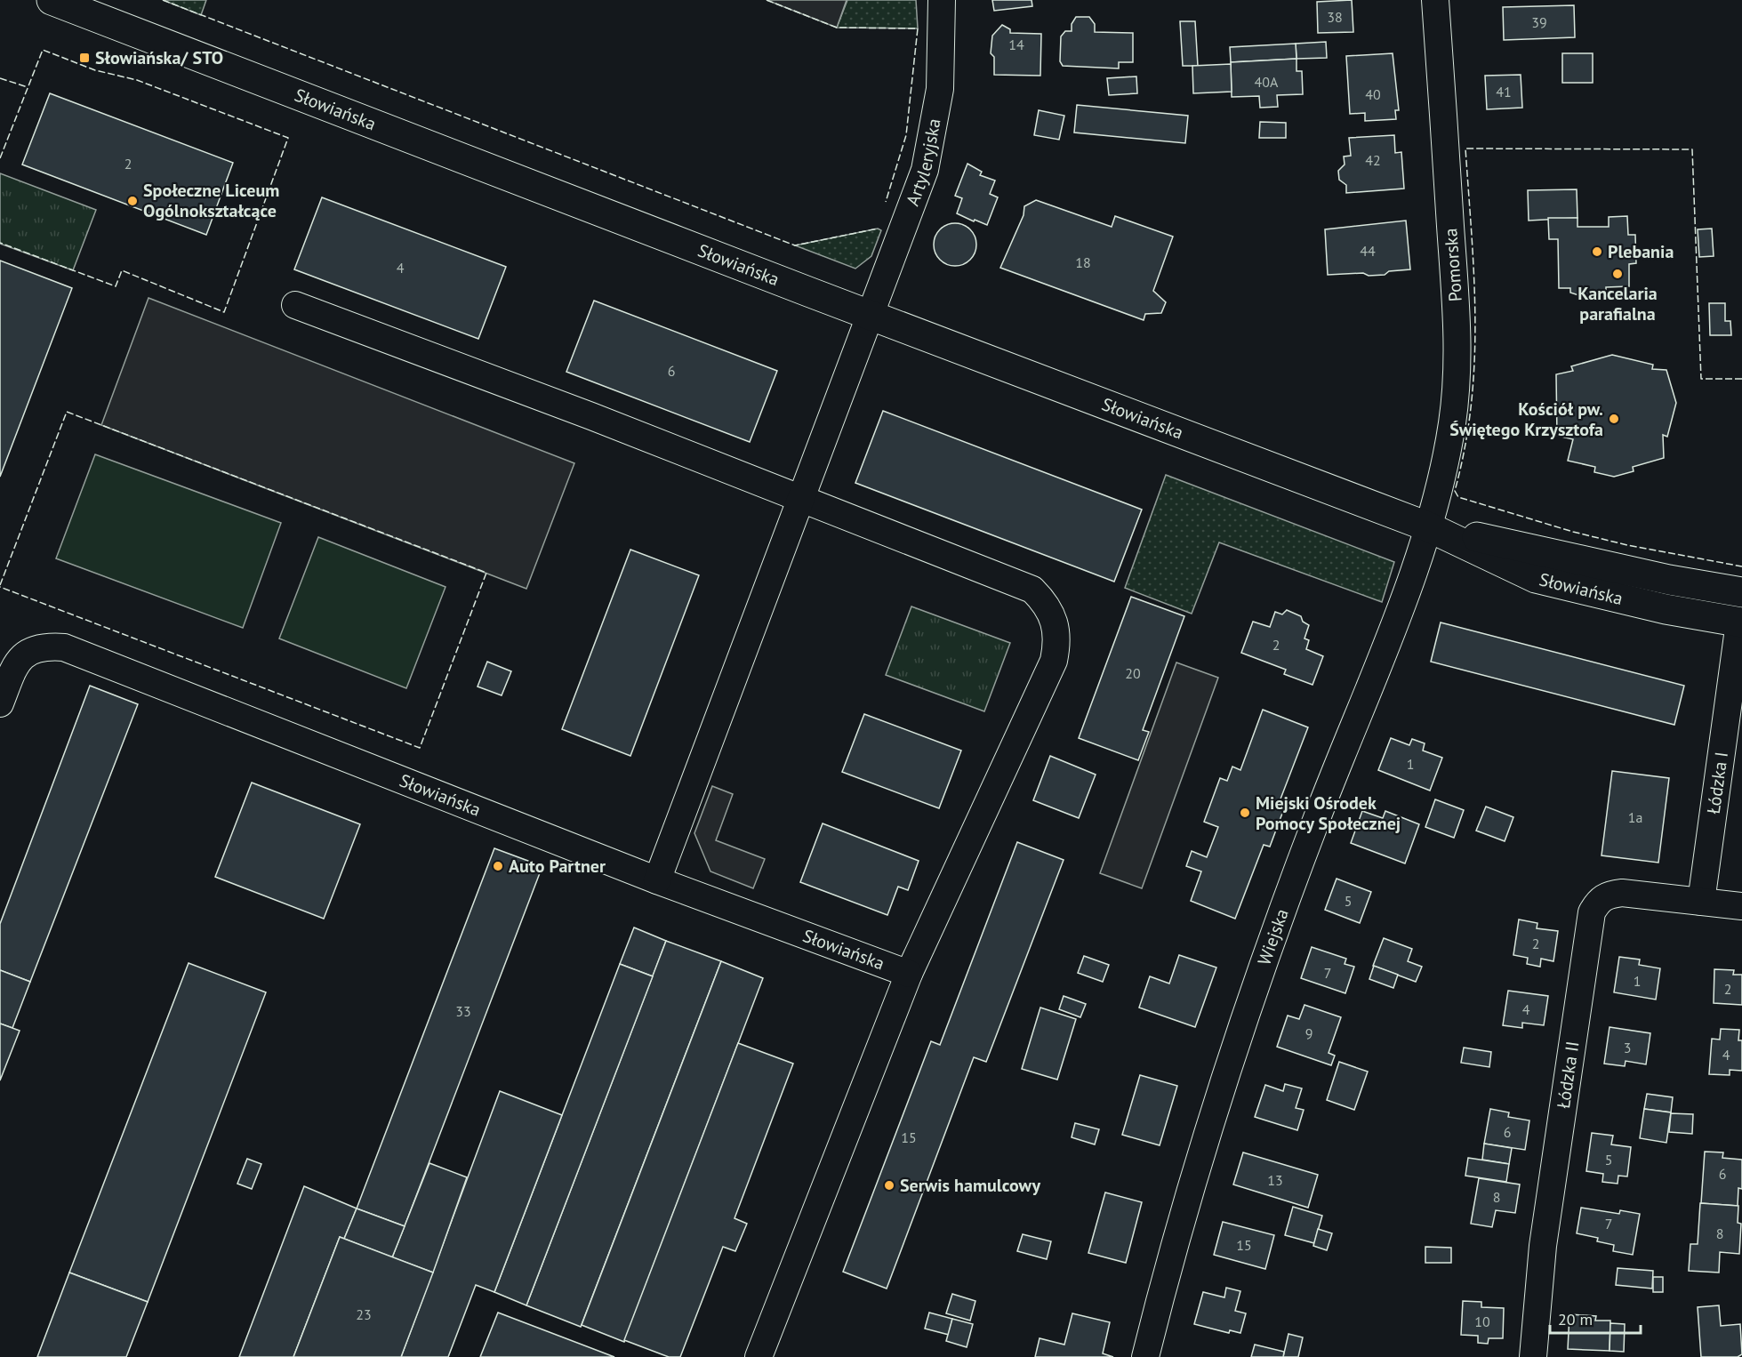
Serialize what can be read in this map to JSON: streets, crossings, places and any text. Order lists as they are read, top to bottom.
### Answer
{
  "streets": {
    "street": [
      "Słowiańska",
      "Artyleryjska",
      "Pomorska",
      "Łódzka I",
      "Wiejska",
      "Łódzka II"
    ]
  },
  "crossings": [
    ["Słowiańska", "Artyleryjska"],
    ["Słowiańska", "Pomorska"],
    ["Słowiańska", "Łódzka I"],
    ["Słowiańska", "Wiejska"],
    ["Pomorska", "Wiejska"],
    ["Łódzka I", "Łódzka II"]
  ],
  "places": {
    "transit": ["Słowiańska/ STO"],
    "other": [
      "Społeczne Liceum Ogólnokształcące",
      "Plebania",
      "Kancelaria parafialna",
      "Kościół pw. Świętego Krzysztofa",
      "Miejski Ośrodek Pomocy Społecznej",
      "Auto Partner",
      "Serwis hamulcowy"
    ]
  },
  "house_numbers": [
    "38",
    "39",
    "14",
    "40A",
    "41",
    "40",
    "42",
    "2",
    "44",
    "18",
    "4",
    "6",
    "2",
    "20",
    "1",
    "1a",
    "5",
    "2",
    "7",
    "1",
    "2",
    "4",
    "33",
    "9",
    "3",
    "4",
    "6",
    "15",
    "5",
    "6",
    "13",
    "8",
    "7",
    "8",
    "15",
    "23",
    "10"
  ],
  "scale_bar": "20 m"
}
